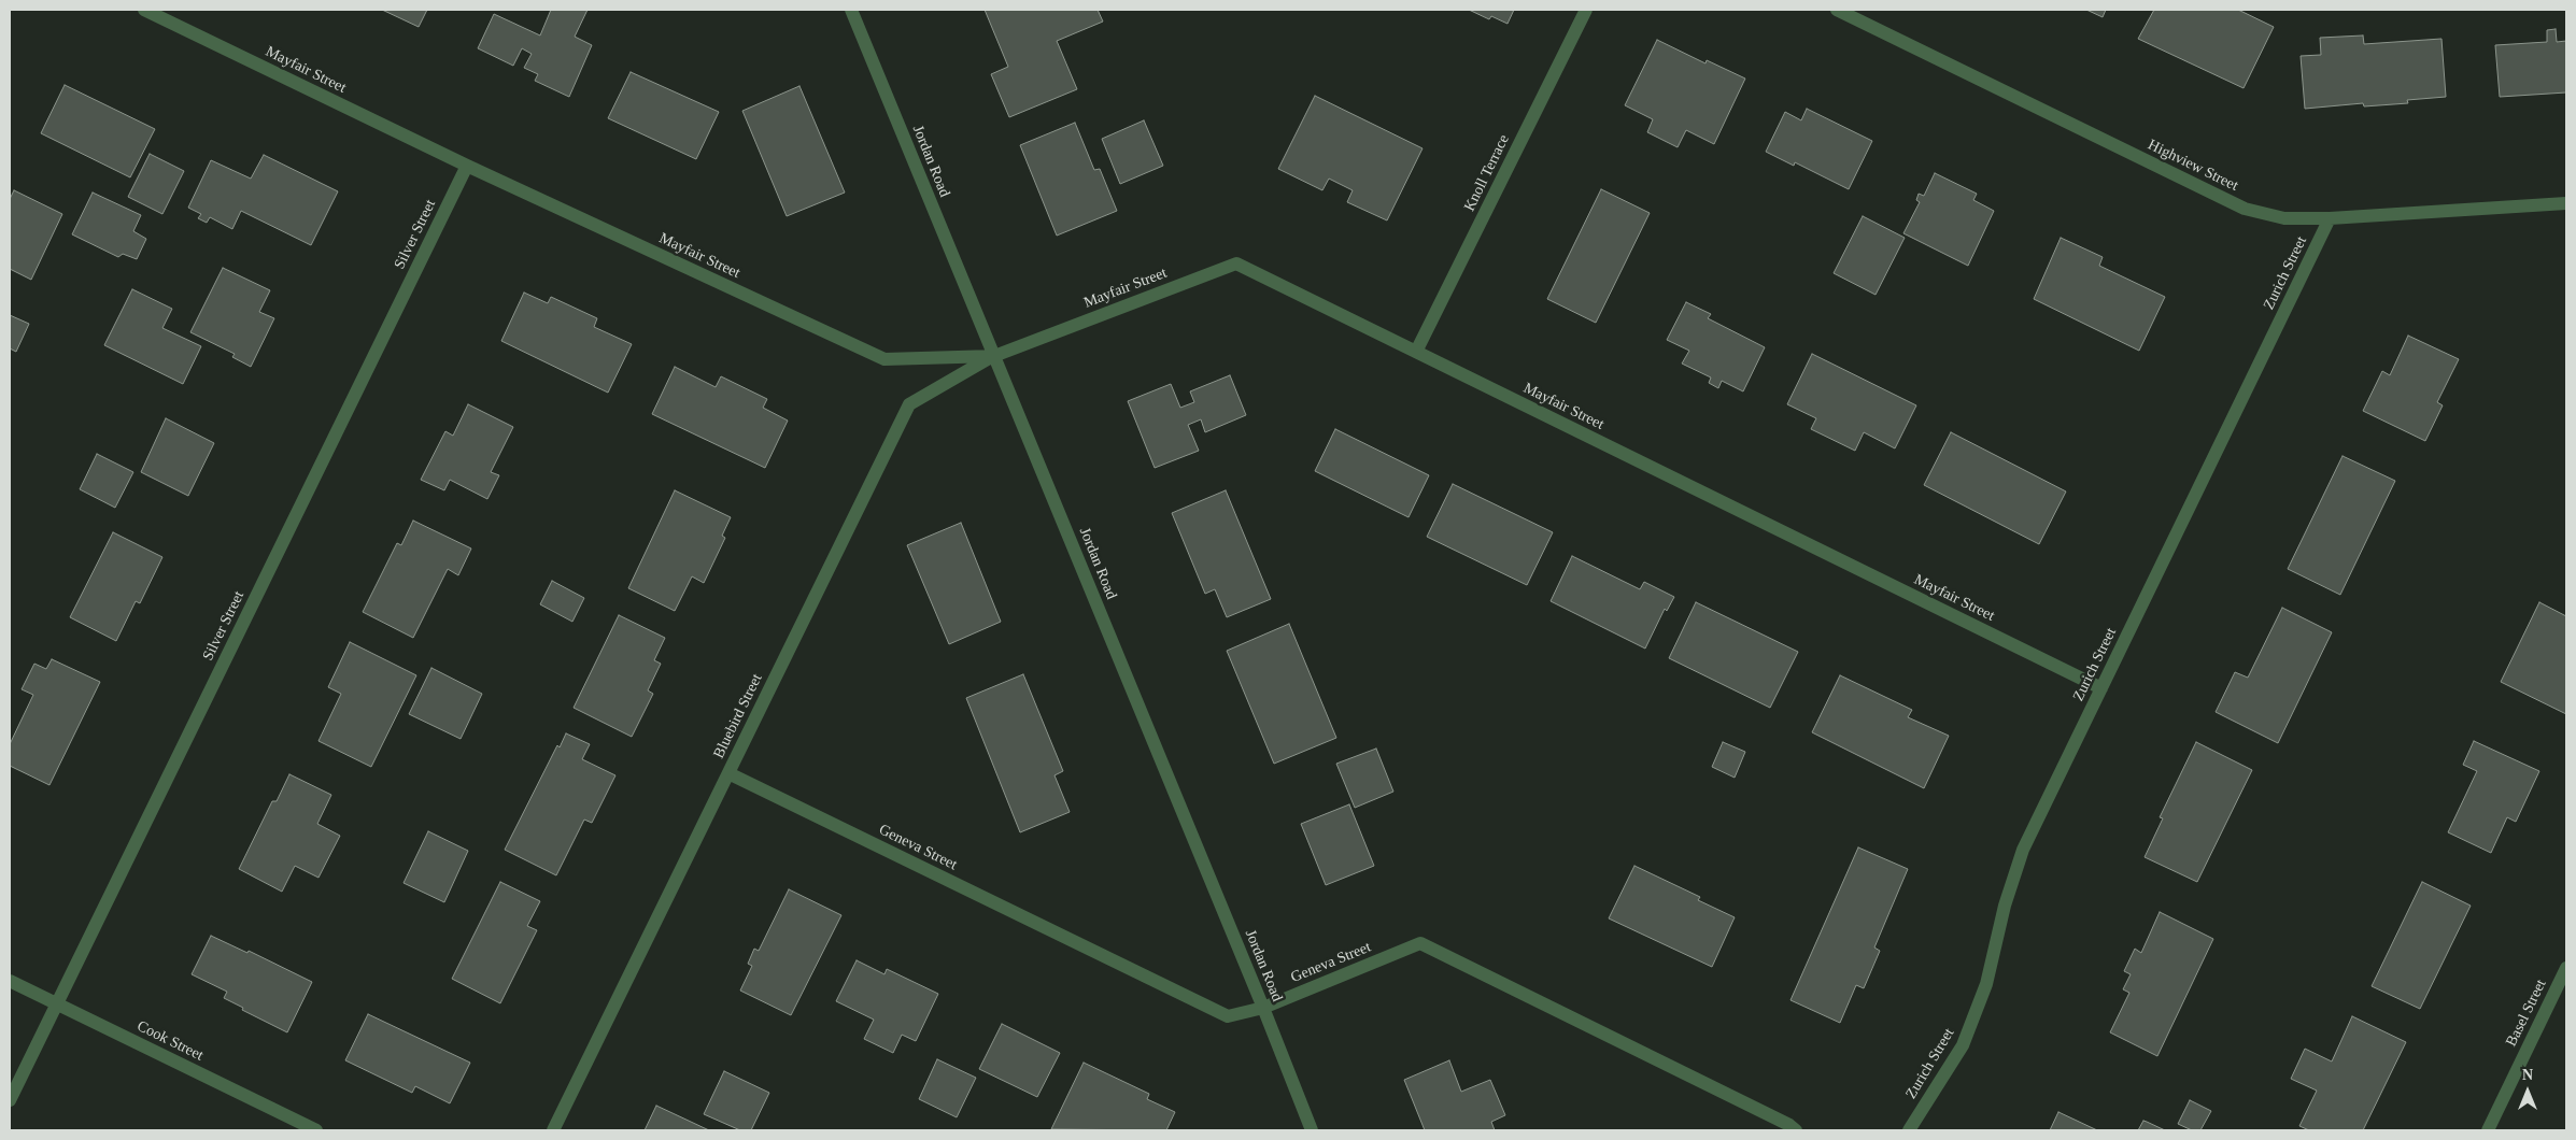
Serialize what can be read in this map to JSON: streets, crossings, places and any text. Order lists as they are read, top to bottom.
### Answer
{
  "streets": {
    "street": [
      "Mayfair Street",
      "Jordan Road",
      "Highview Street",
      "Knoll Terrace",
      "Silver Street",
      "Zurich Street",
      "Bluebird Street",
      "Geneva Street",
      "Basel Street",
      "Cook Street"
    ]
  },
  "crossings": [
    ["Mayfair Street", "Jordan Road"],
    ["Mayfair Street", "Knoll Terrace"],
    ["Mayfair Street", "Silver Street"],
    ["Mayfair Street", "Zurich Street"],
    ["Mayfair Street", "Bluebird Street"],
    ["Jordan Road", "Bluebird Street"],
    ["Jordan Road", "Geneva Street"],
    ["Highview Street", "Zurich Street"],
    ["Silver Street", "Cook Street"],
    ["Bluebird Street", "Geneva Street"]
  ],
  "north": "top"
}
